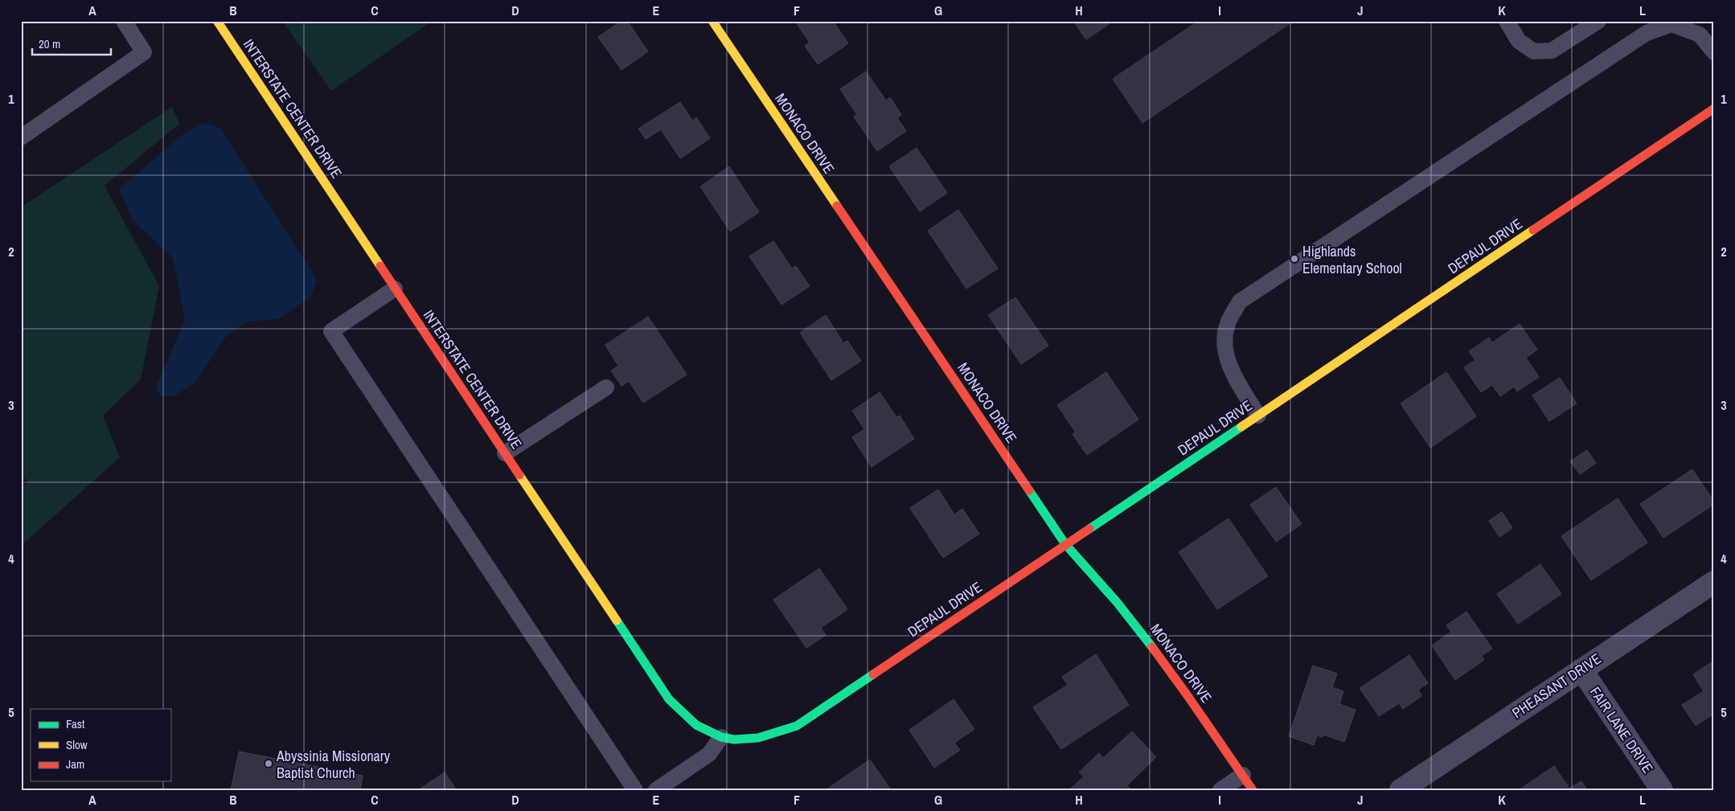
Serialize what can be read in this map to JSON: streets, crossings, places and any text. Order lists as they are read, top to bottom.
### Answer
{
  "streets": {
    "street": [
      "INTERSTATE CENTER DRIVE",
      "MONACO DRIVE",
      "DEPAUL DRIVE",
      "PHEASANT DRIVE",
      "FAIR LANE DRIVE"
    ]
  },
  "crossings": [
    ["INTERSTATE CENTER DRIVE", "DEPAUL DRIVE"],
    ["MONACO DRIVE", "DEPAUL DRIVE"],
    ["PHEASANT DRIVE", "FAIR LANE DRIVE"]
  ],
  "places": ["Highlands Elementary School", "Abyssinia Missionary Baptist Church"],
  "legend": ["Fast", "Slow", "Jam"],
  "scale_bar": "20 m",
  "grid": {
    "columns": [
      "A",
      "B",
      "C",
      "D",
      "E",
      "F",
      "G",
      "H",
      "I",
      "J",
      "K",
      "L"
    ],
    "rows": [
      "1",
      "2",
      "3",
      "4",
      "5"
    ]
  }
}
